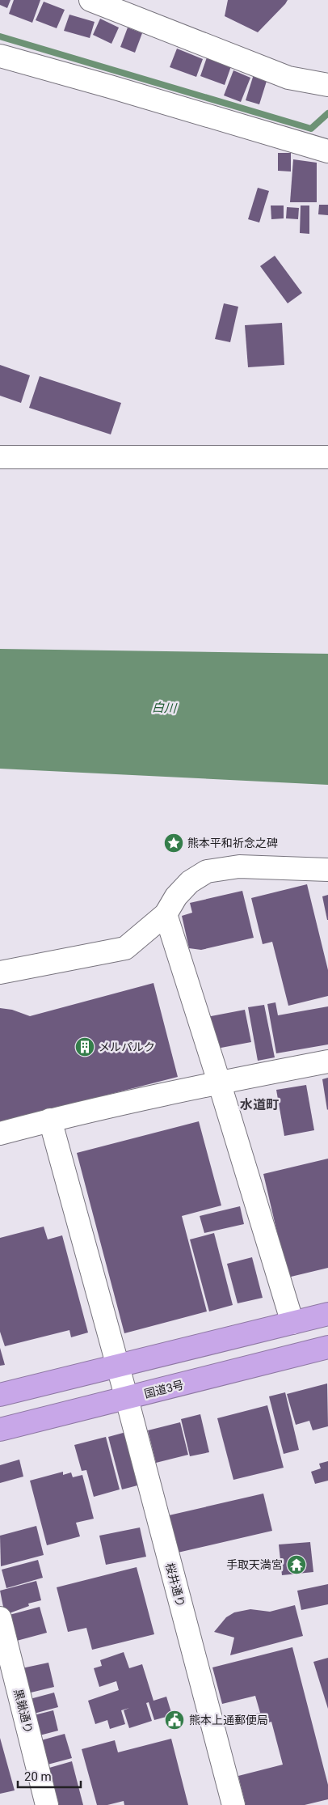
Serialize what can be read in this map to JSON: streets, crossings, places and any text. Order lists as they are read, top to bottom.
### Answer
{
  "streets": {
    "highway": ["国道3号"],
    "street": ["桜井通り", "黒鍬通り"]
  },
  "crossings": [
    ["国道3号", "桜井通り"]
  ],
  "districts": ["水道町"],
  "water": ["白川"],
  "places": {
    "place": ["熊本平和祈念之碑"],
    "building": ["メルパルク"],
    "temple": ["手取天満宮"],
    "public building": ["熊本上通郵便局"]
  },
  "scale_bar": "20 m"
}
